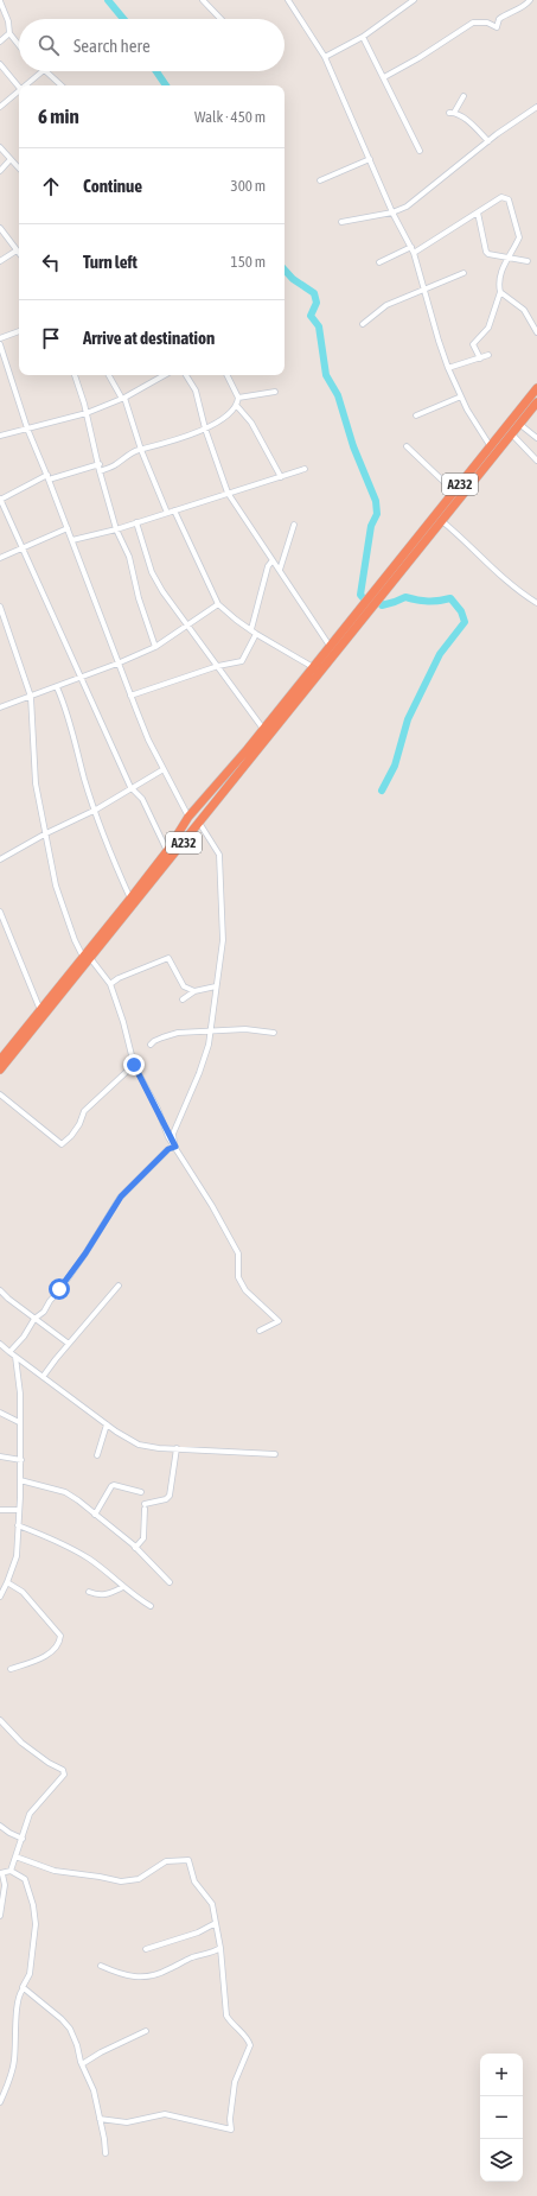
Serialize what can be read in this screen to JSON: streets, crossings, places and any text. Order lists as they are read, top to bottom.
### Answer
{
  "streets": {
    "highway": ["A232"]
  },
  "page": {
    "search": "Search here",
    "heading": ["6 min", "Walk · 450 m"],
    "list": [
      ["Continue", "300 m"],
      ["Turn left", "150 m"],
      "Arrive at destination"
    ],
    "map_buttons": ["+", "−"]
  }
}
